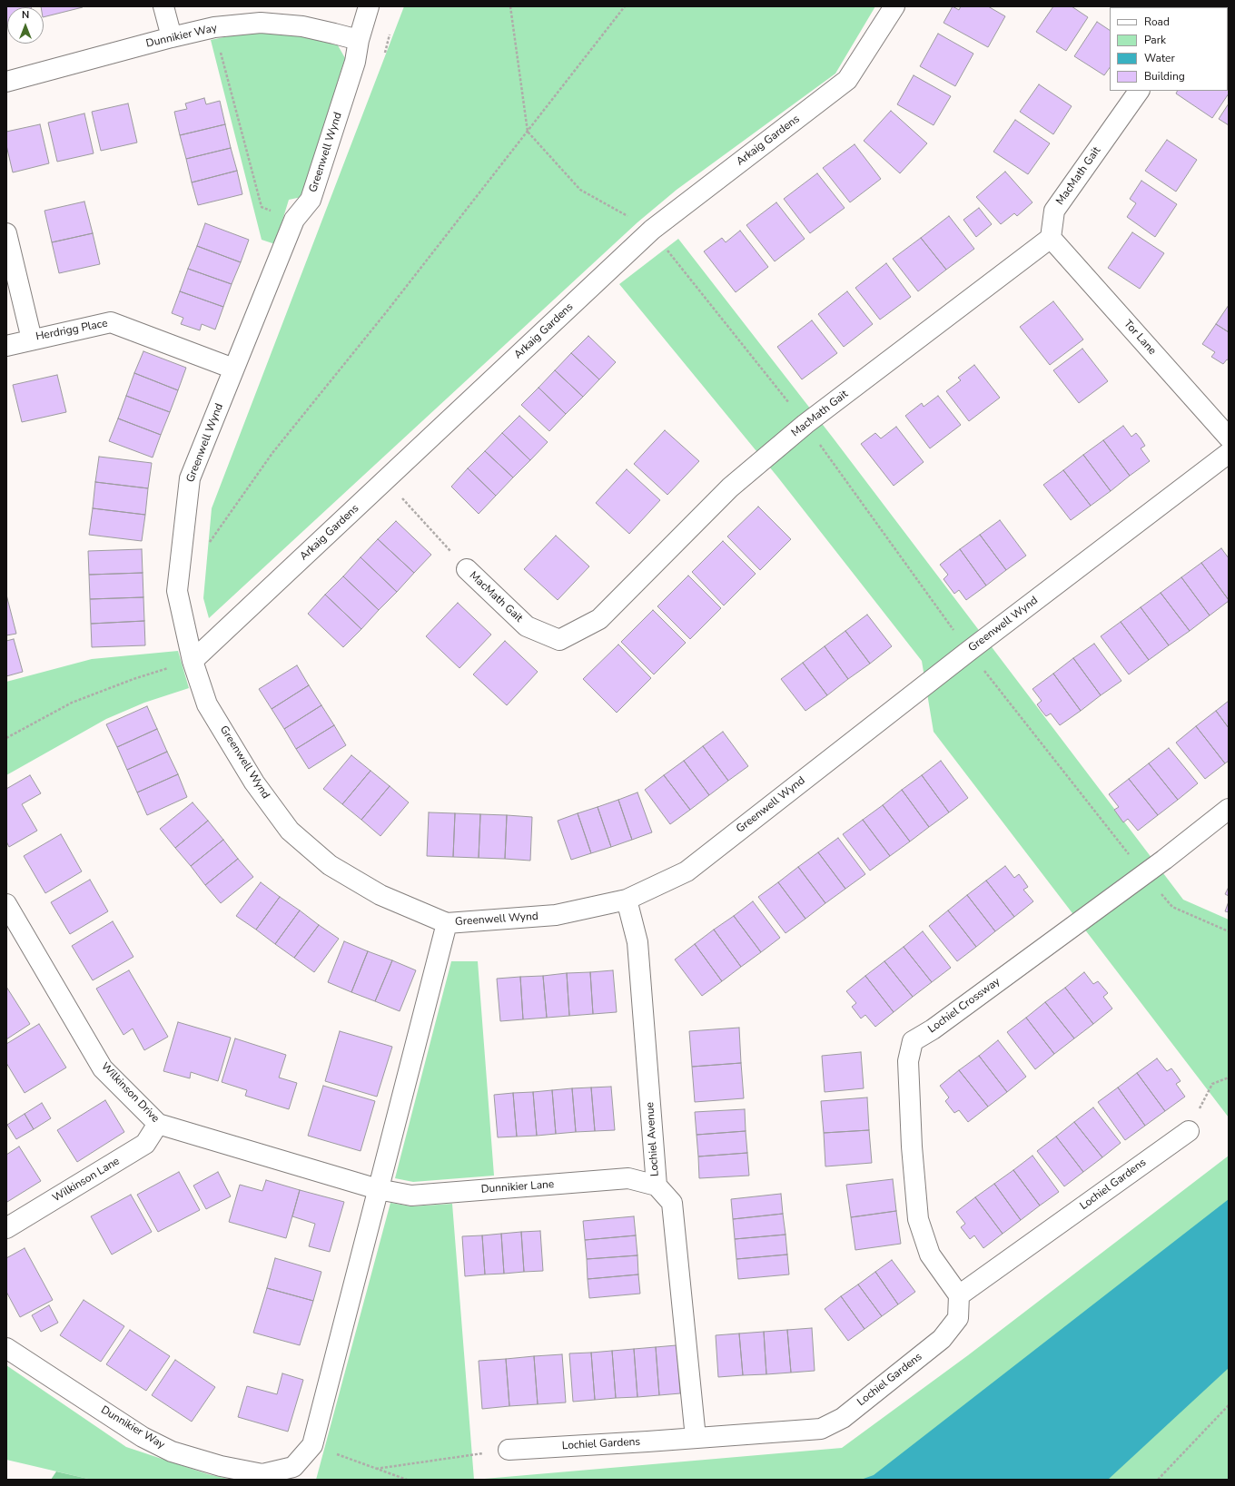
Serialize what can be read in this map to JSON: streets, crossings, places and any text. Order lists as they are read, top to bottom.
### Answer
{
  "streets": {
    "street": [
      "Dunnikier Way",
      "Arkaig Gardens",
      "Greenwell Wynd",
      "MacMath Gait",
      "Herdrigg Place",
      "Tor Lane",
      "Lochiel Crossway",
      "Wilkinson Drive",
      "Lochiel Avenue",
      "Wilkinson Lane",
      "Lochiel Gardens",
      "Dunnikier Lane"
    ]
  },
  "crossings": [
    ["Dunnikier Way", "Greenwell Wynd"],
    ["Arkaig Gardens", "Greenwell Wynd"],
    ["Greenwell Wynd", "Herdrigg Place"],
    ["Greenwell Wynd", "Lochiel Avenue"],
    ["MacMath Gait", "Tor Lane"],
    ["Lochiel Crossway", "Lochiel Gardens"],
    ["Wilkinson Drive", "Wilkinson Lane"],
    ["Wilkinson Drive", "Dunnikier Lane"],
    ["Lochiel Avenue", "Lochiel Gardens"],
    ["Lochiel Avenue", "Dunnikier Lane"]
  ],
  "legend": [
    "Road",
    "Park",
    "Water",
    "Building"
  ],
  "north": "top"
}
